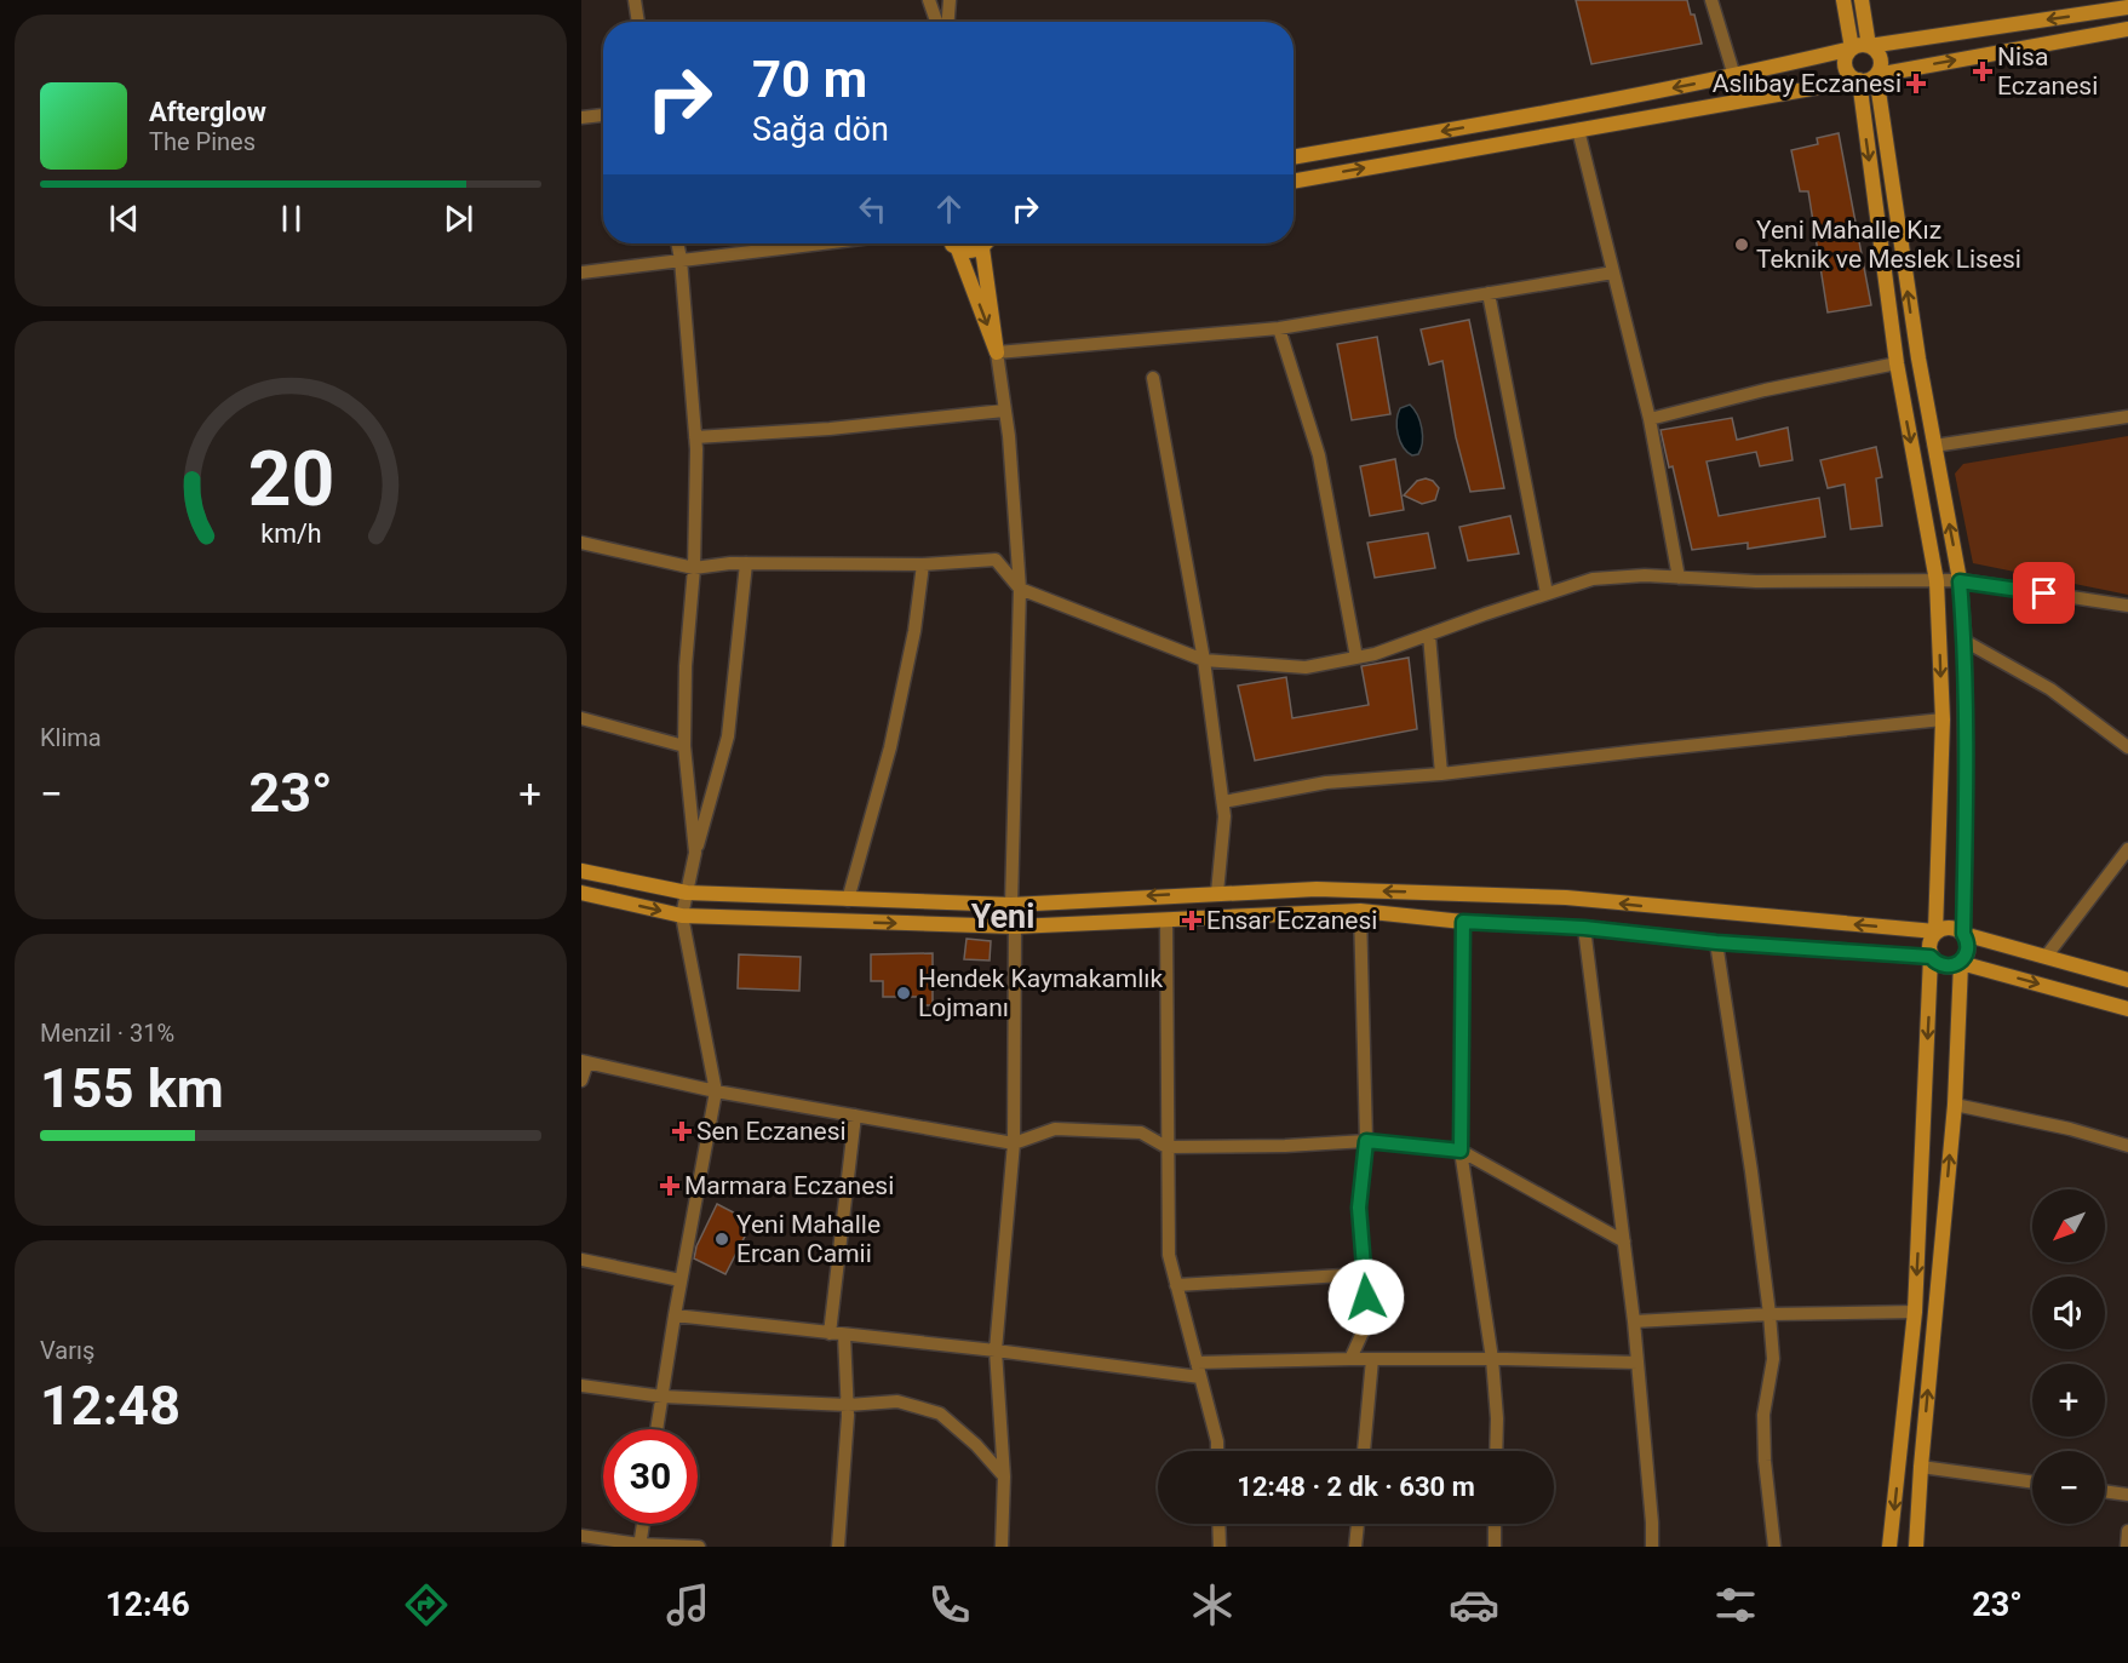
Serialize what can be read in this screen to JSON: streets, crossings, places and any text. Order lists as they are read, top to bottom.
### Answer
{
  "districts": ["Yeni"],
  "places": {
    "health": [
      "Nisa Eczanesi",
      "Aslıbay Eczanesi",
      "Ensar Eczanesi",
      "Sen Eczanesi",
      "Marmara Eczanesi"
    ],
    "other": ["Yeni Mahalle Kız Teknik ve Meslek Lisesi", "Hendek Kaymakamlık Lojmanı", "Yeni Mahalle Ercan Camii"]
  },
  "north": "bottom left",
  "page": {
    "turn": ["70 m", "Sağa dön"],
    "song": ["Afterglow", "The Pines"],
    "tile": [
      "Klima",
      ["Menzil · 31%", "155 km"],
      ["Varış", "12:48"]
    ],
    "heat": ["−", "23°", "+"],
    "map_buttons": ["+", "−"],
    "limit": "30",
    "trip": "12:48 · 2 dk · 630 m",
    "tabs": ["12:46", "23°"],
    "gauge": ["20", "km/h"]
  }
}
